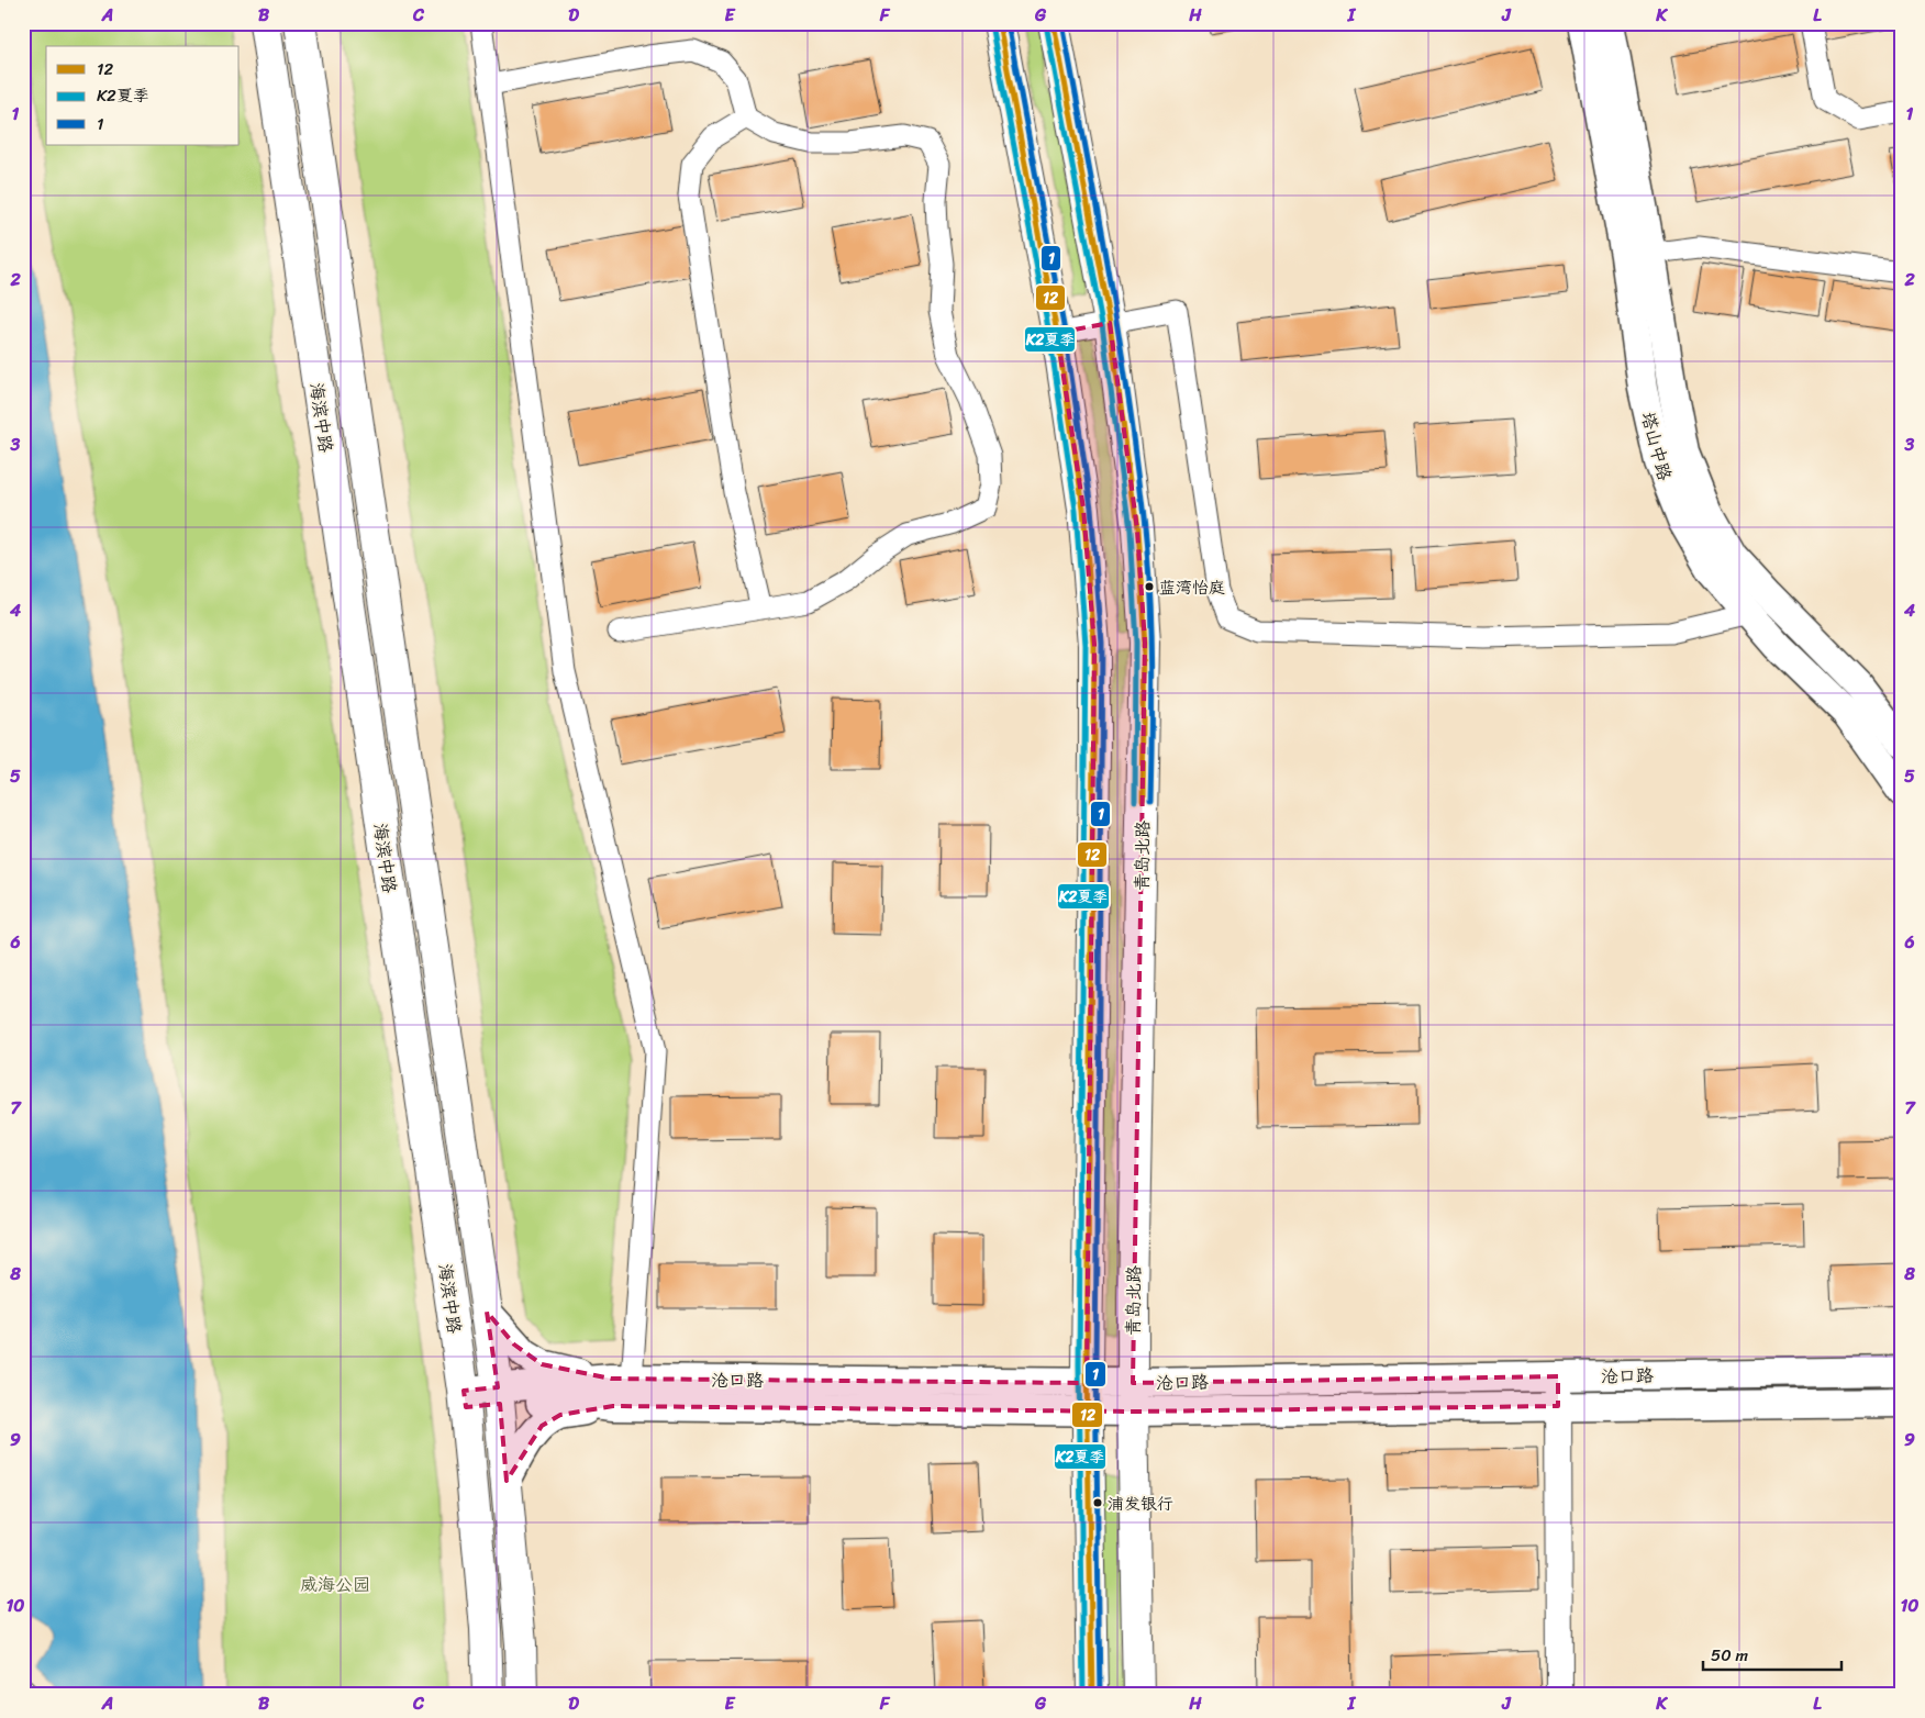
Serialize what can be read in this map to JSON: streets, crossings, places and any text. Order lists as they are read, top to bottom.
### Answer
{
  "streets": {
    "main road": [
      "海滨中路",
      "塔山中路",
      "青岛北路",
      "沧口路"
    ]
  },
  "crossings": [
    ["海滨中路", "沧口路"],
    ["青岛北路", "沧口路"]
  ],
  "parks": ["威海公园"],
  "places": ["蓝湾怡庭", "浦发银行"],
  "lines": ["transit line 12", "transit line 1", "transit line K2夏季"],
  "legend": ["12", "K2夏季", "1"],
  "scale_bar": "50 m",
  "grid": {
    "columns": [
      "A",
      "B",
      "C",
      "D",
      "E",
      "F",
      "G",
      "H",
      "I",
      "J",
      "K",
      "L"
    ],
    "rows": [
      "1",
      "2",
      "3",
      "4",
      "5",
      "6",
      "7",
      "8",
      "9",
      "10"
    ]
  }
}
